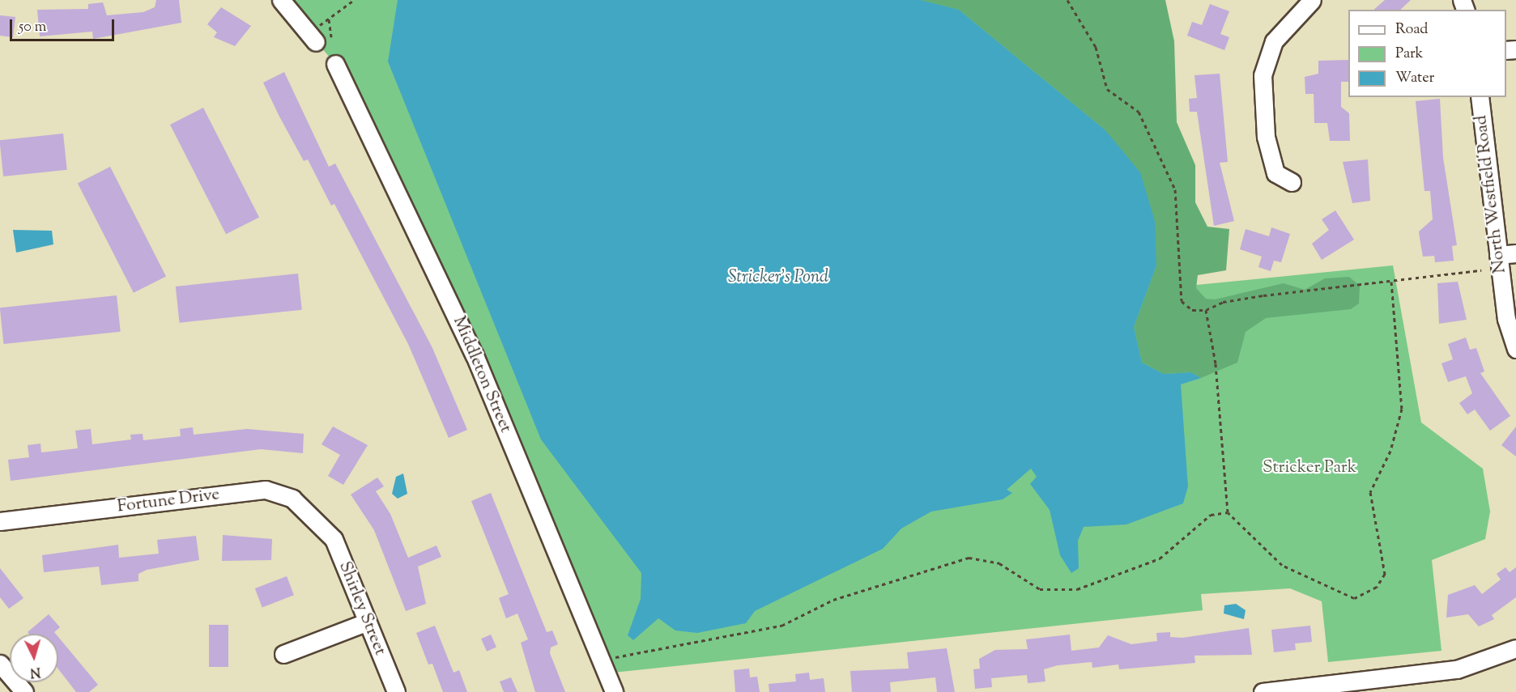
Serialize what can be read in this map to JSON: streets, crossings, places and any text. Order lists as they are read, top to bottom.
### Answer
{
  "streets": {
    "street": [
      "North Westfield Road",
      "Middleton Street",
      "Fortune Drive",
      "Shirley Street"
    ]
  },
  "crossings": [
    ["Fortune Drive", "Shirley Street"]
  ],
  "water": ["Stricker's Pond"],
  "parks": ["Stricker Park"],
  "legend": ["Road", "Park", "Water"],
  "scale_bar": "50 m",
  "north": "bottom"
}
